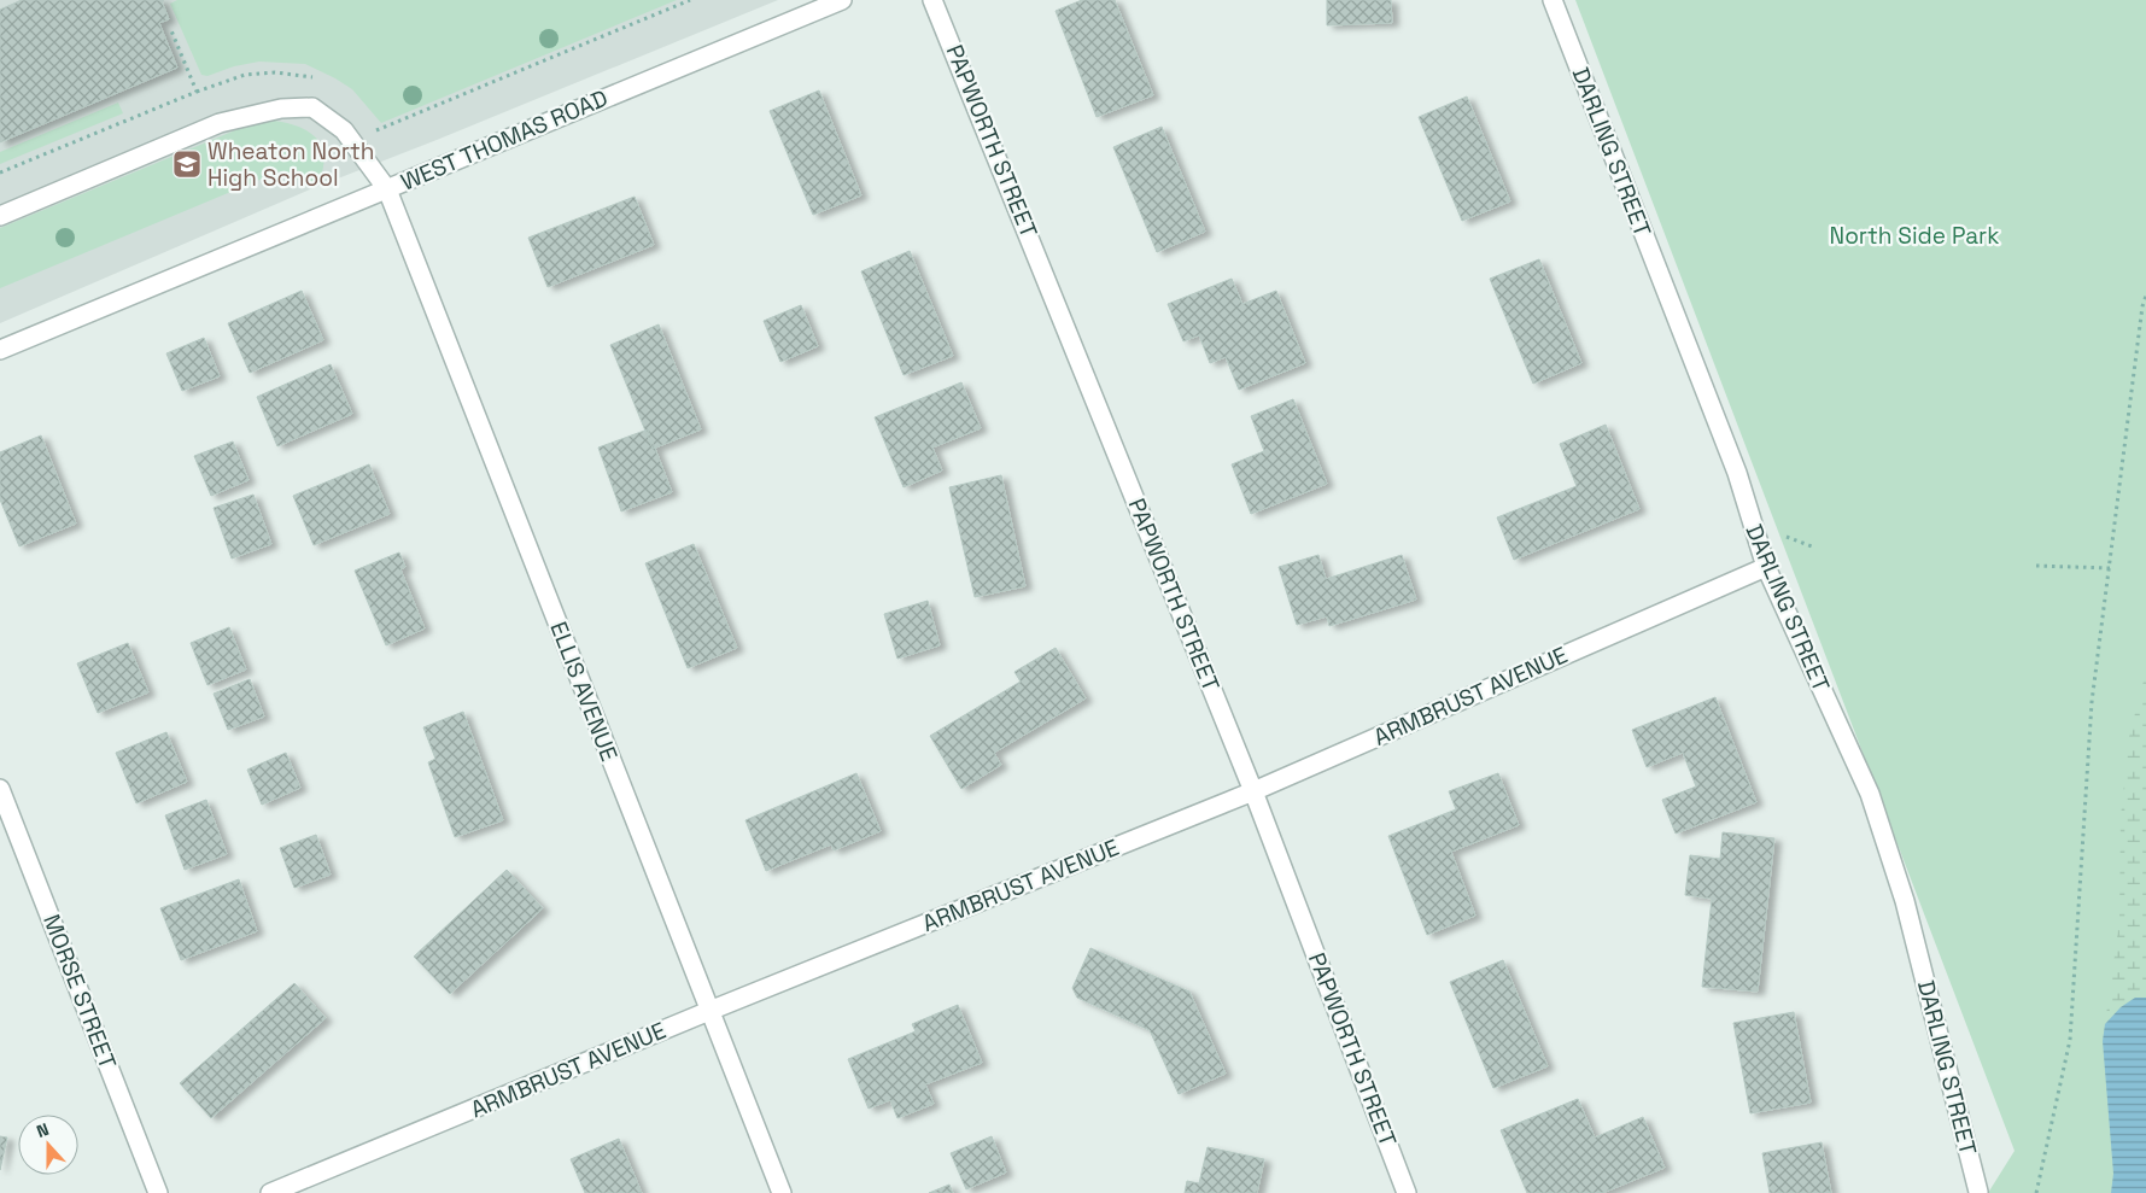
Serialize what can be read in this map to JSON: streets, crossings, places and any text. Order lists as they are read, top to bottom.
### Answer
{
  "streets": {
    "street": [
      "WEST THOMAS ROAD",
      "PAPWORTH STREET",
      "DARLING STREET",
      "ELLIS AVENUE",
      "ARMBRUST AVENUE",
      "MORSE STREET"
    ]
  },
  "crossings": [
    ["WEST THOMAS ROAD", "ELLIS AVENUE"],
    ["PAPWORTH STREET", "ARMBRUST AVENUE"],
    ["DARLING STREET", "ARMBRUST AVENUE"],
    ["ELLIS AVENUE", "ARMBRUST AVENUE"]
  ],
  "parks": ["North Side Park"],
  "places": {
    "school or university": ["Wheaton North High School"]
  },
  "north": "top"
}
